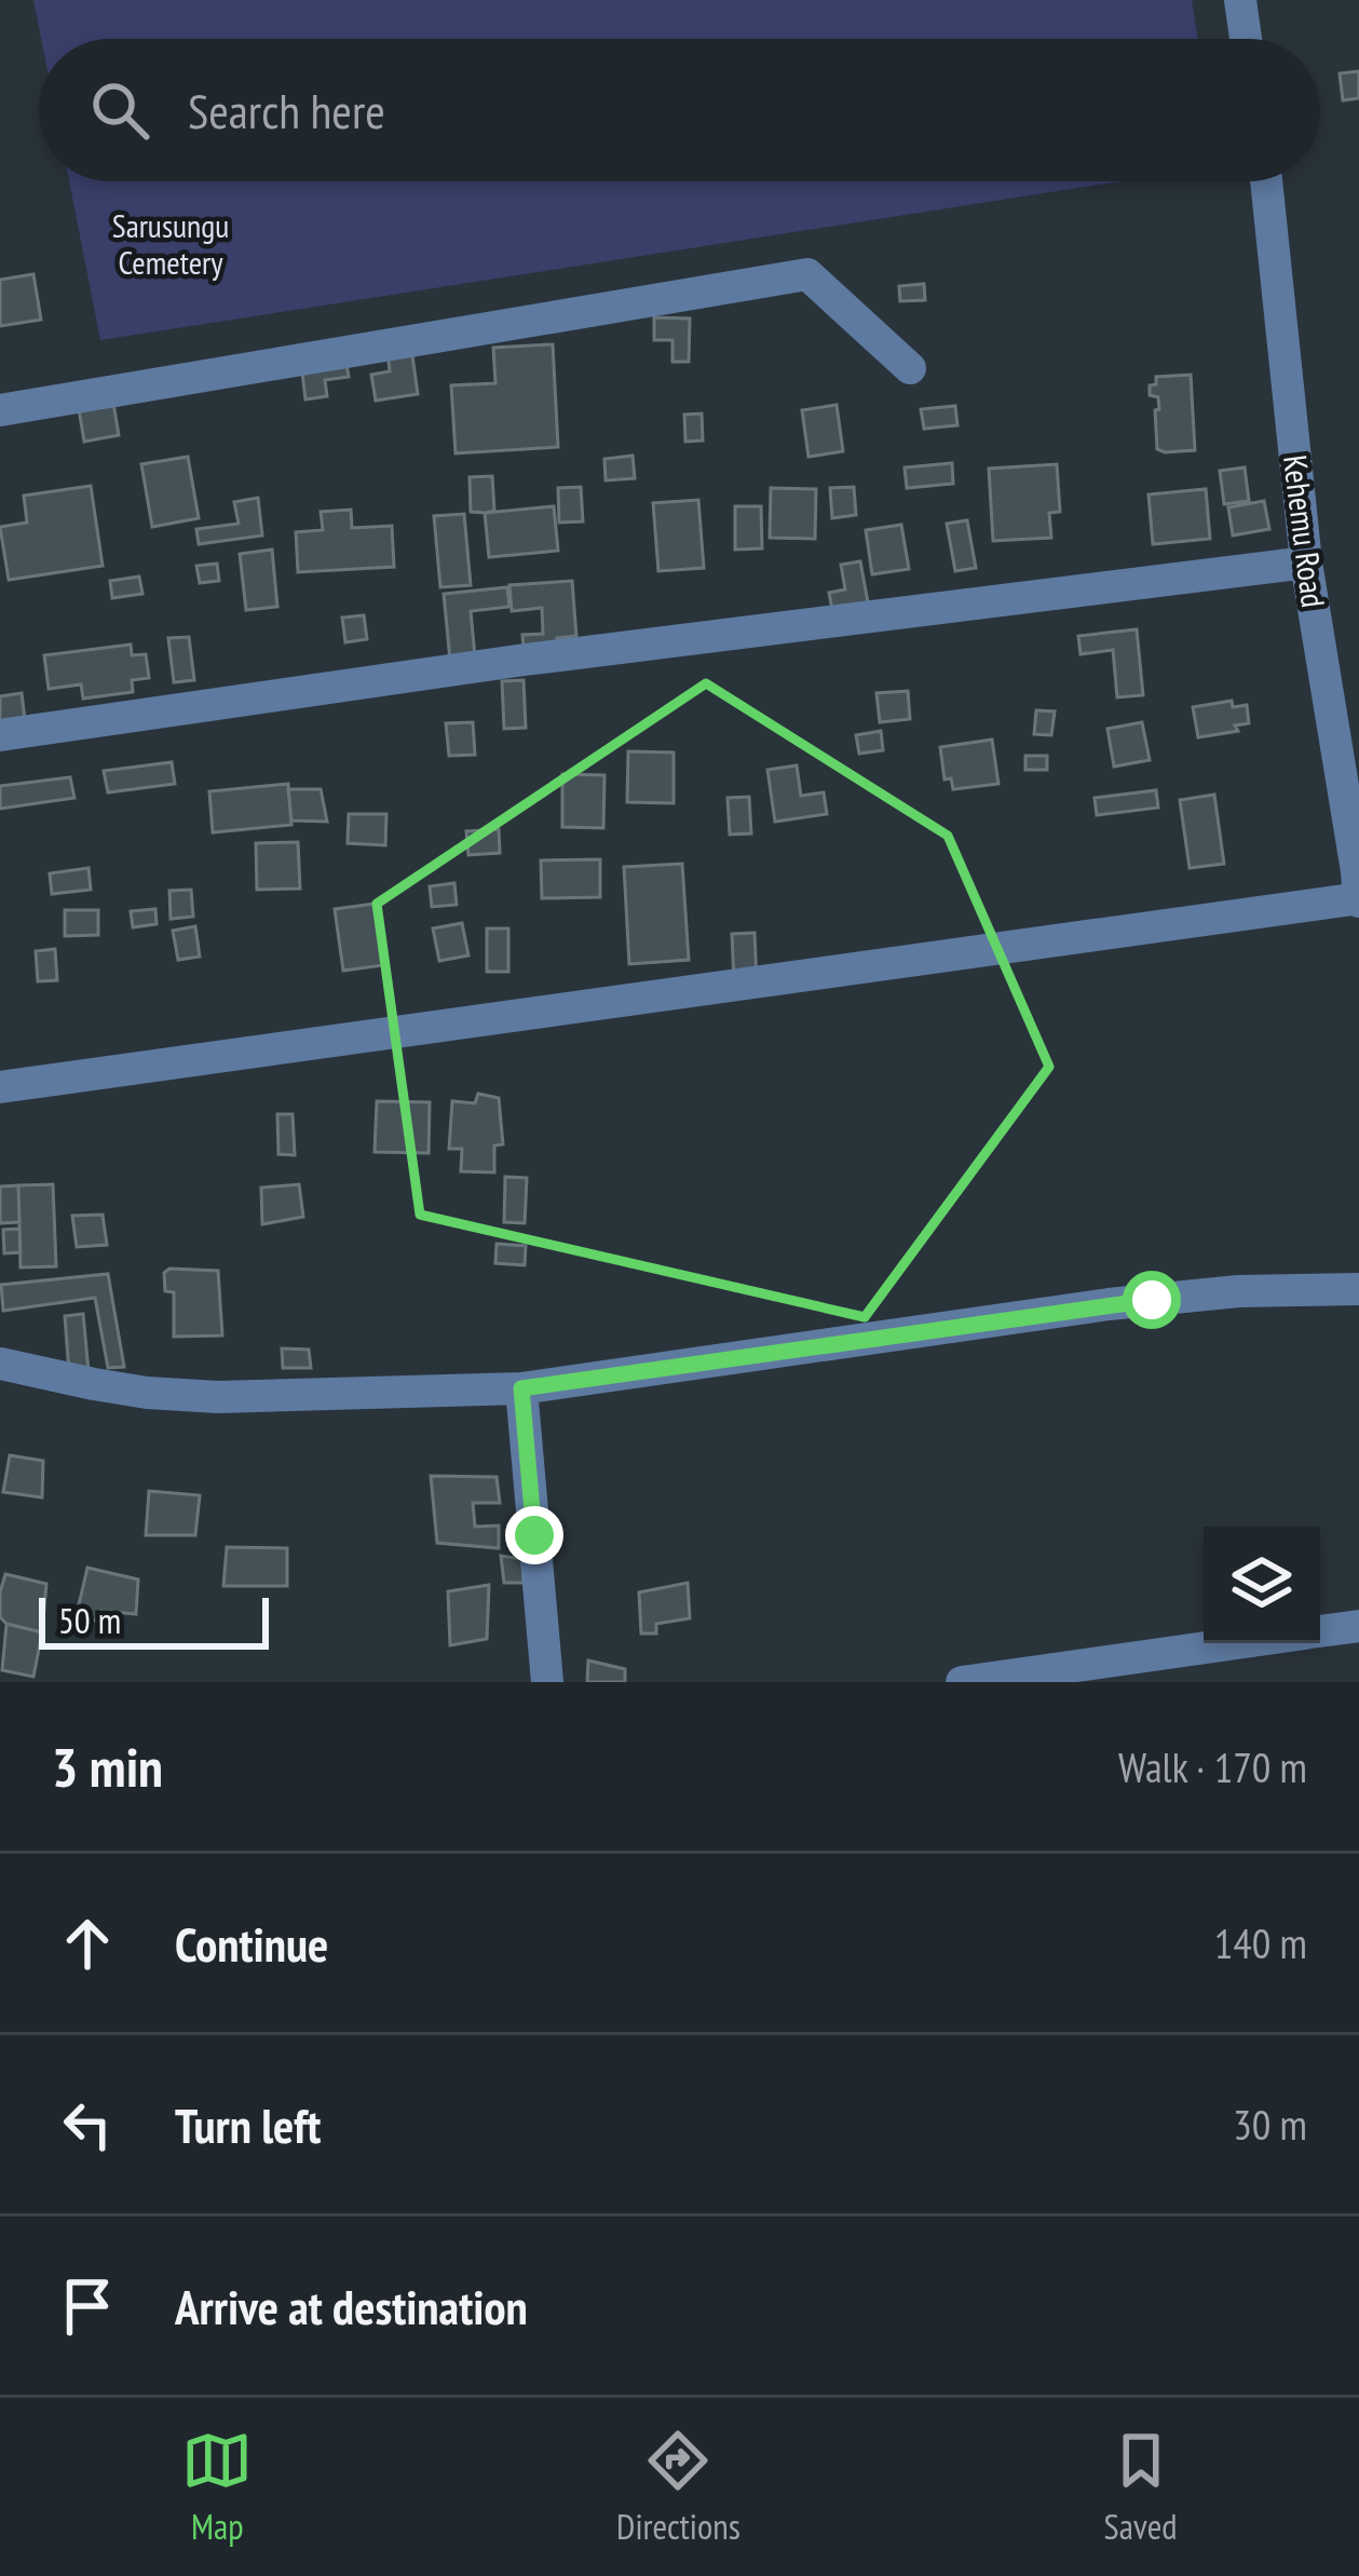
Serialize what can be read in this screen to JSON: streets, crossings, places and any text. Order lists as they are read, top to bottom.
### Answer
{
  "streets": {
    "street": ["Kehemu Road"]
  },
  "parks": ["Sarusungu Cemetery"],
  "scale_bar": "50 m",
  "page": {
    "search": "Search here",
    "scale": "50 m",
    "heading": ["3 min", "Walk · 170 m"],
    "list": [
      ["Continue", "140 m"],
      ["Turn left", "30 m"],
      "Arrive at destination"
    ],
    "nav": ["Map", "Directions", "Saved"]
  }
}
